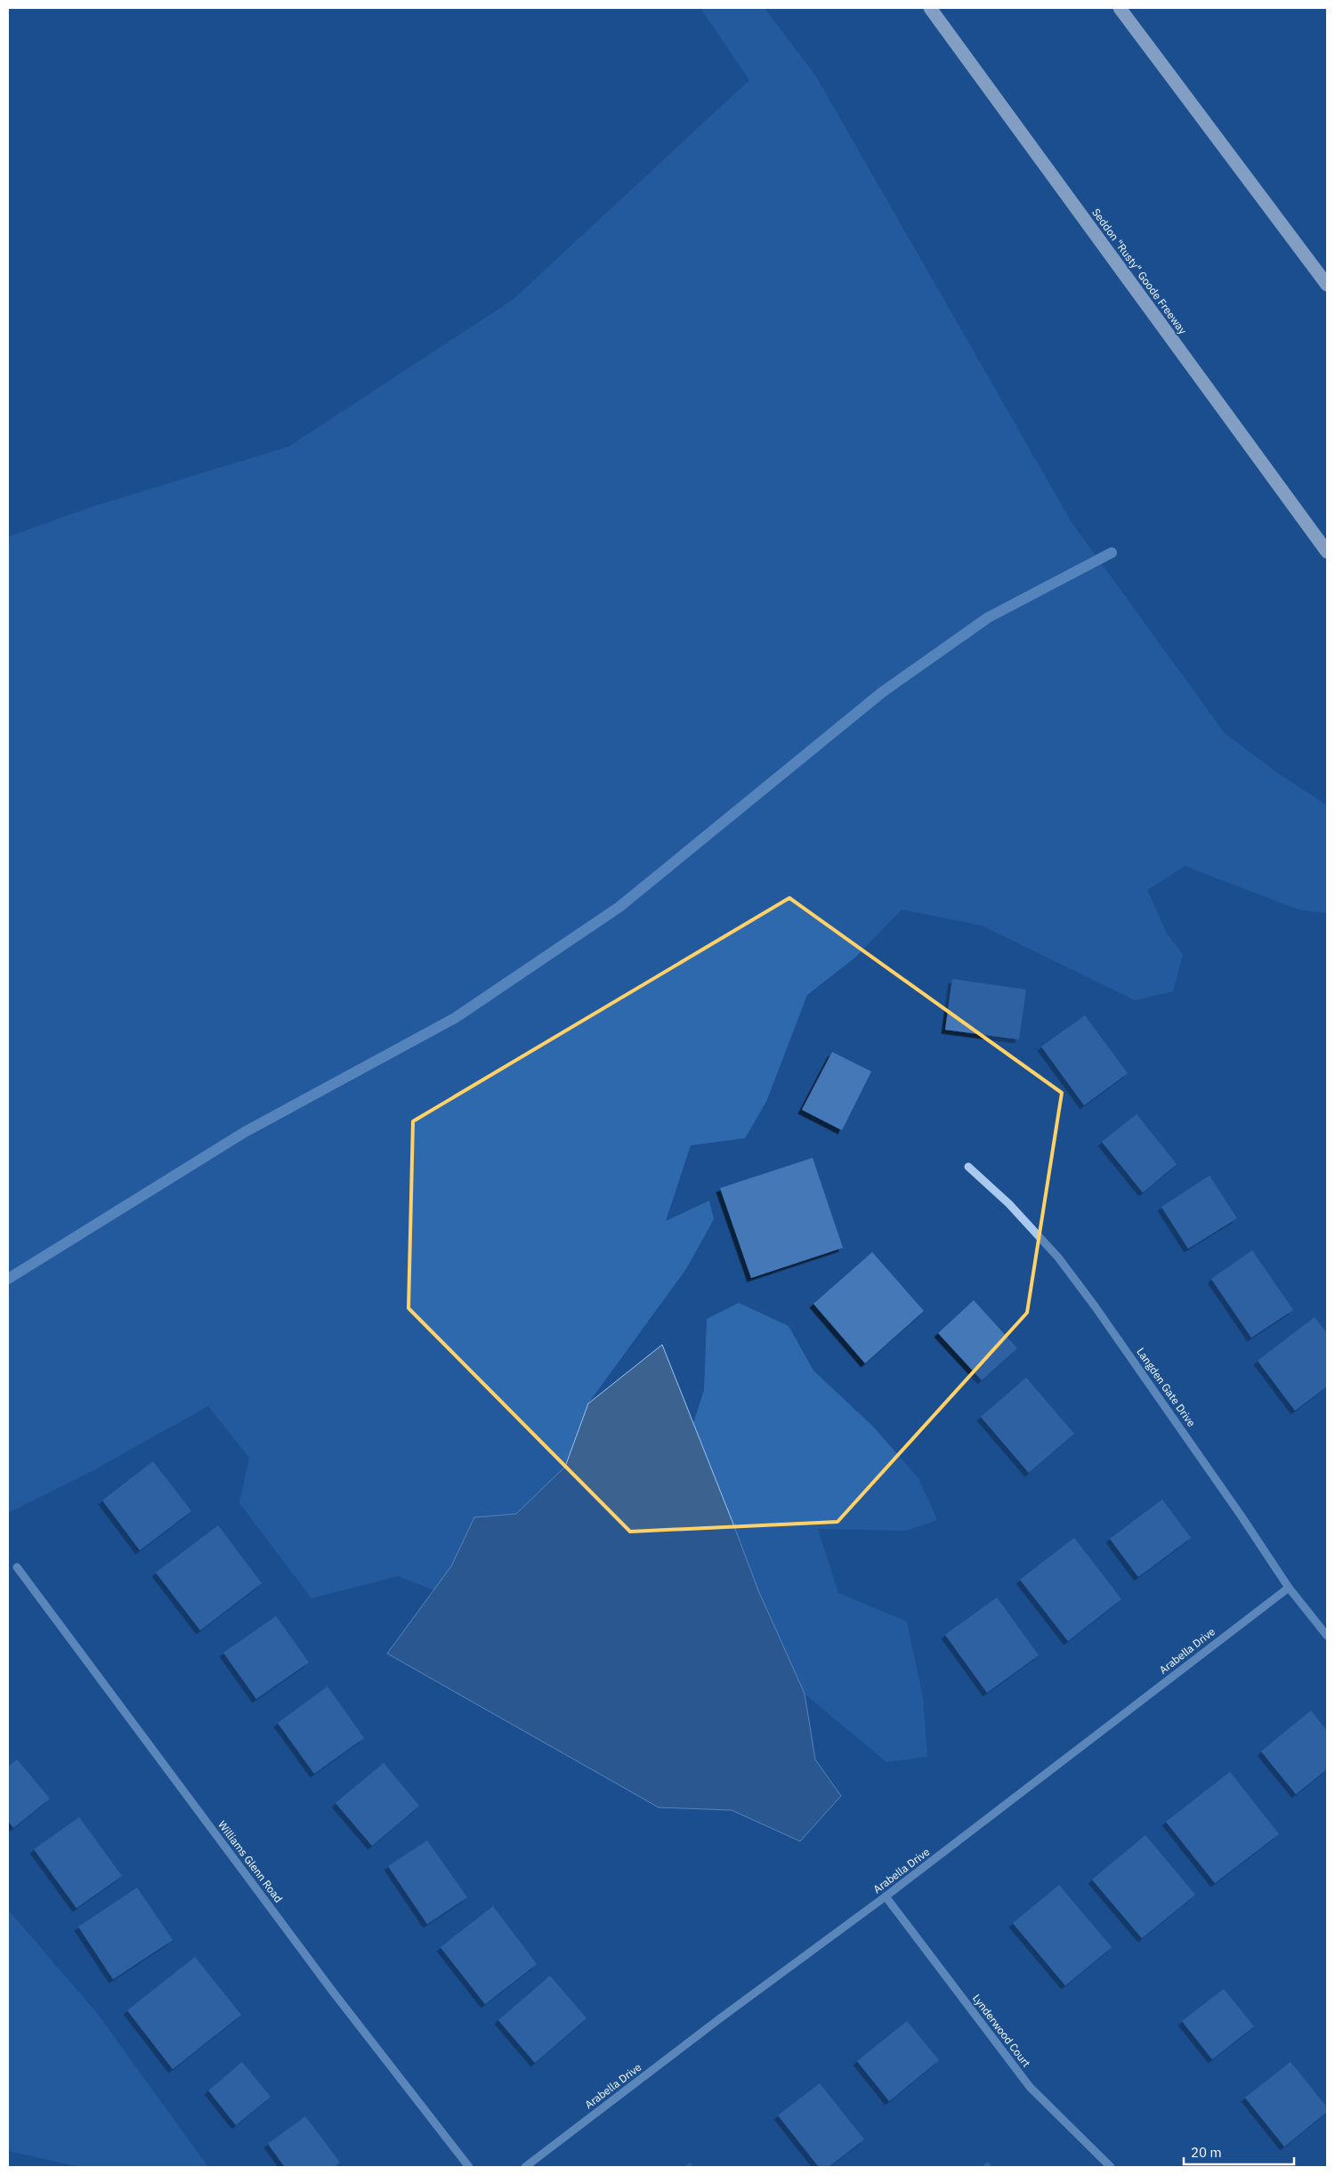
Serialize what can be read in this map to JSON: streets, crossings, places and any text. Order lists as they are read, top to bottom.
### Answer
{
  "streets": {
    "highway": ["Seddon \"Rusty\" Goode Freeway"],
    "street": [
      "Langden Gate Drive",
      "Arabella Drive",
      "Williams Glenn Road",
      "Lynderwood Court"
    ]
  },
  "crossings": [
    ["Langden Gate Drive", "Arabella Drive"],
    ["Arabella Drive", "Lynderwood Court"]
  ],
  "scale_bar": "20 m"
}
